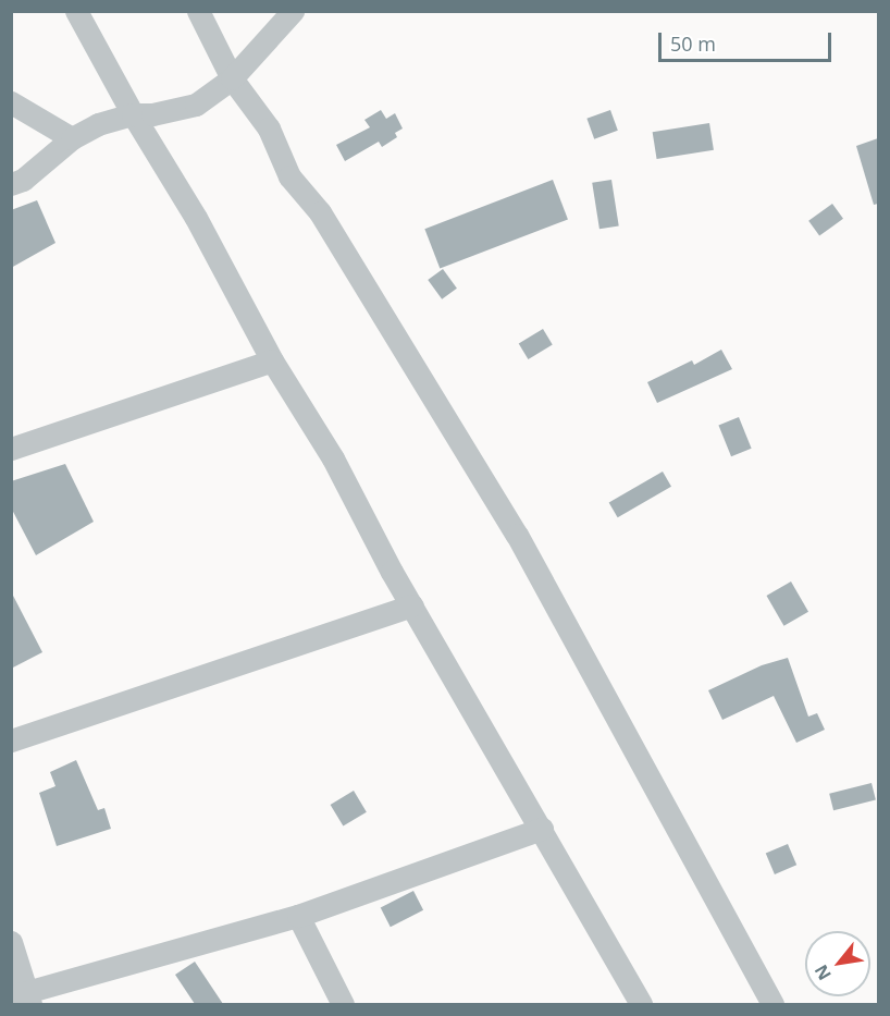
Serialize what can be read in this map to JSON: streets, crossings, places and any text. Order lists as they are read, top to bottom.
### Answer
{
  "scale_bar": "50 m",
  "north": "bottom left"
}
